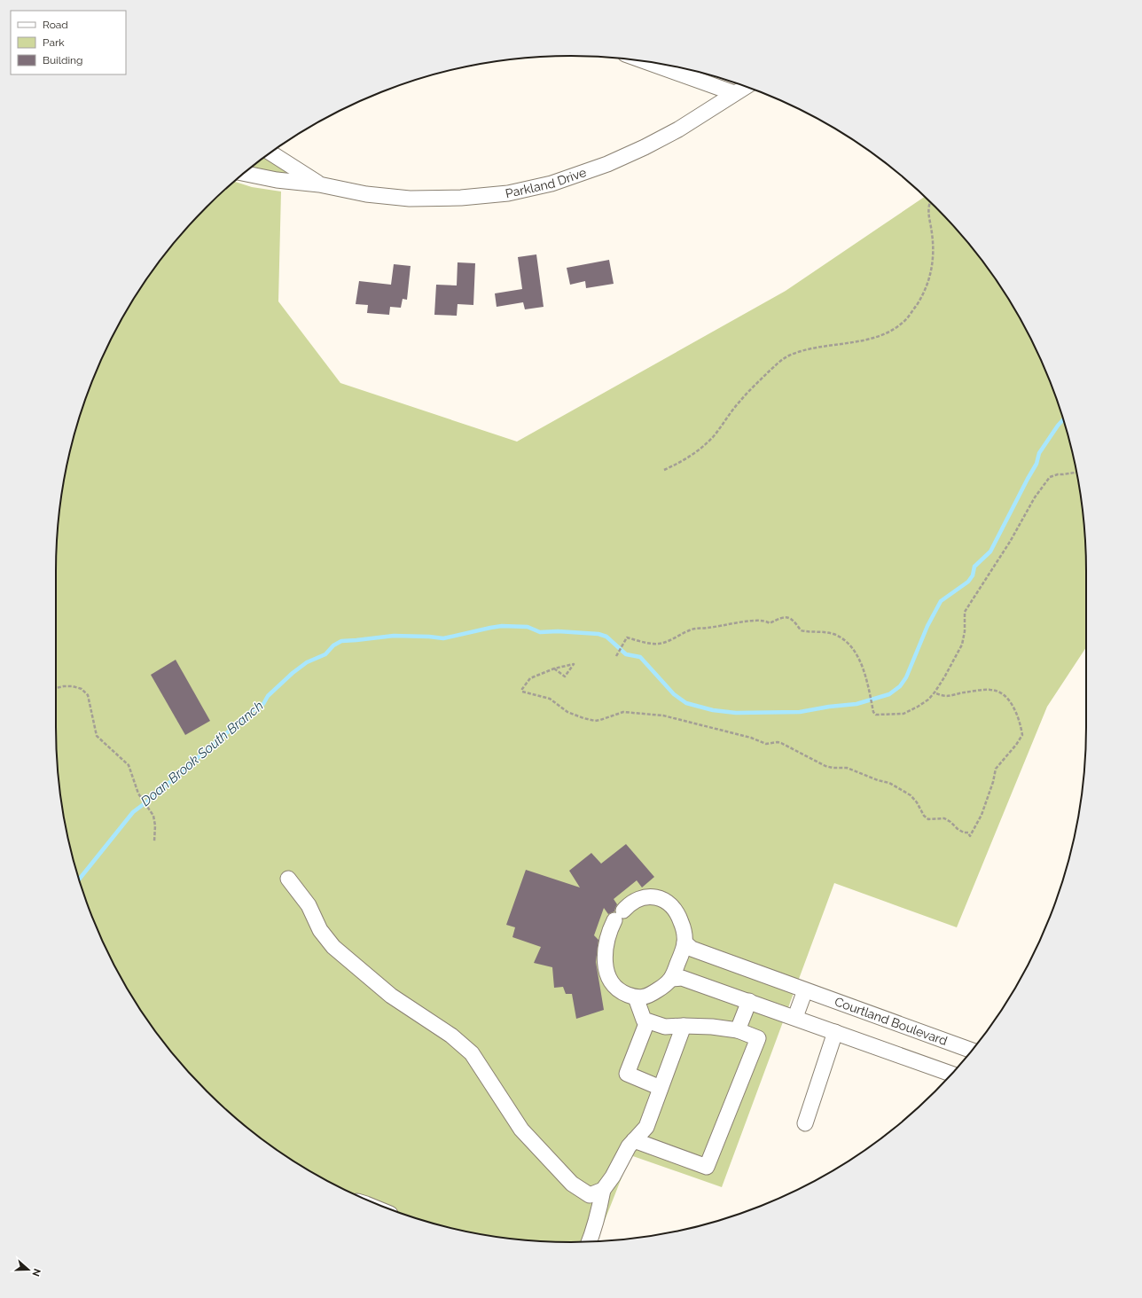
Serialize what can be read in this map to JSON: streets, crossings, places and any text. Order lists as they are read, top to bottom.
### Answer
{
  "streets": {
    "street": ["Parkland Drive", "Courtland Boulevard"]
  },
  "water": ["Doan Brook South Branch"],
  "legend": ["Road", "Park", "Building"],
  "north": "right"
}
